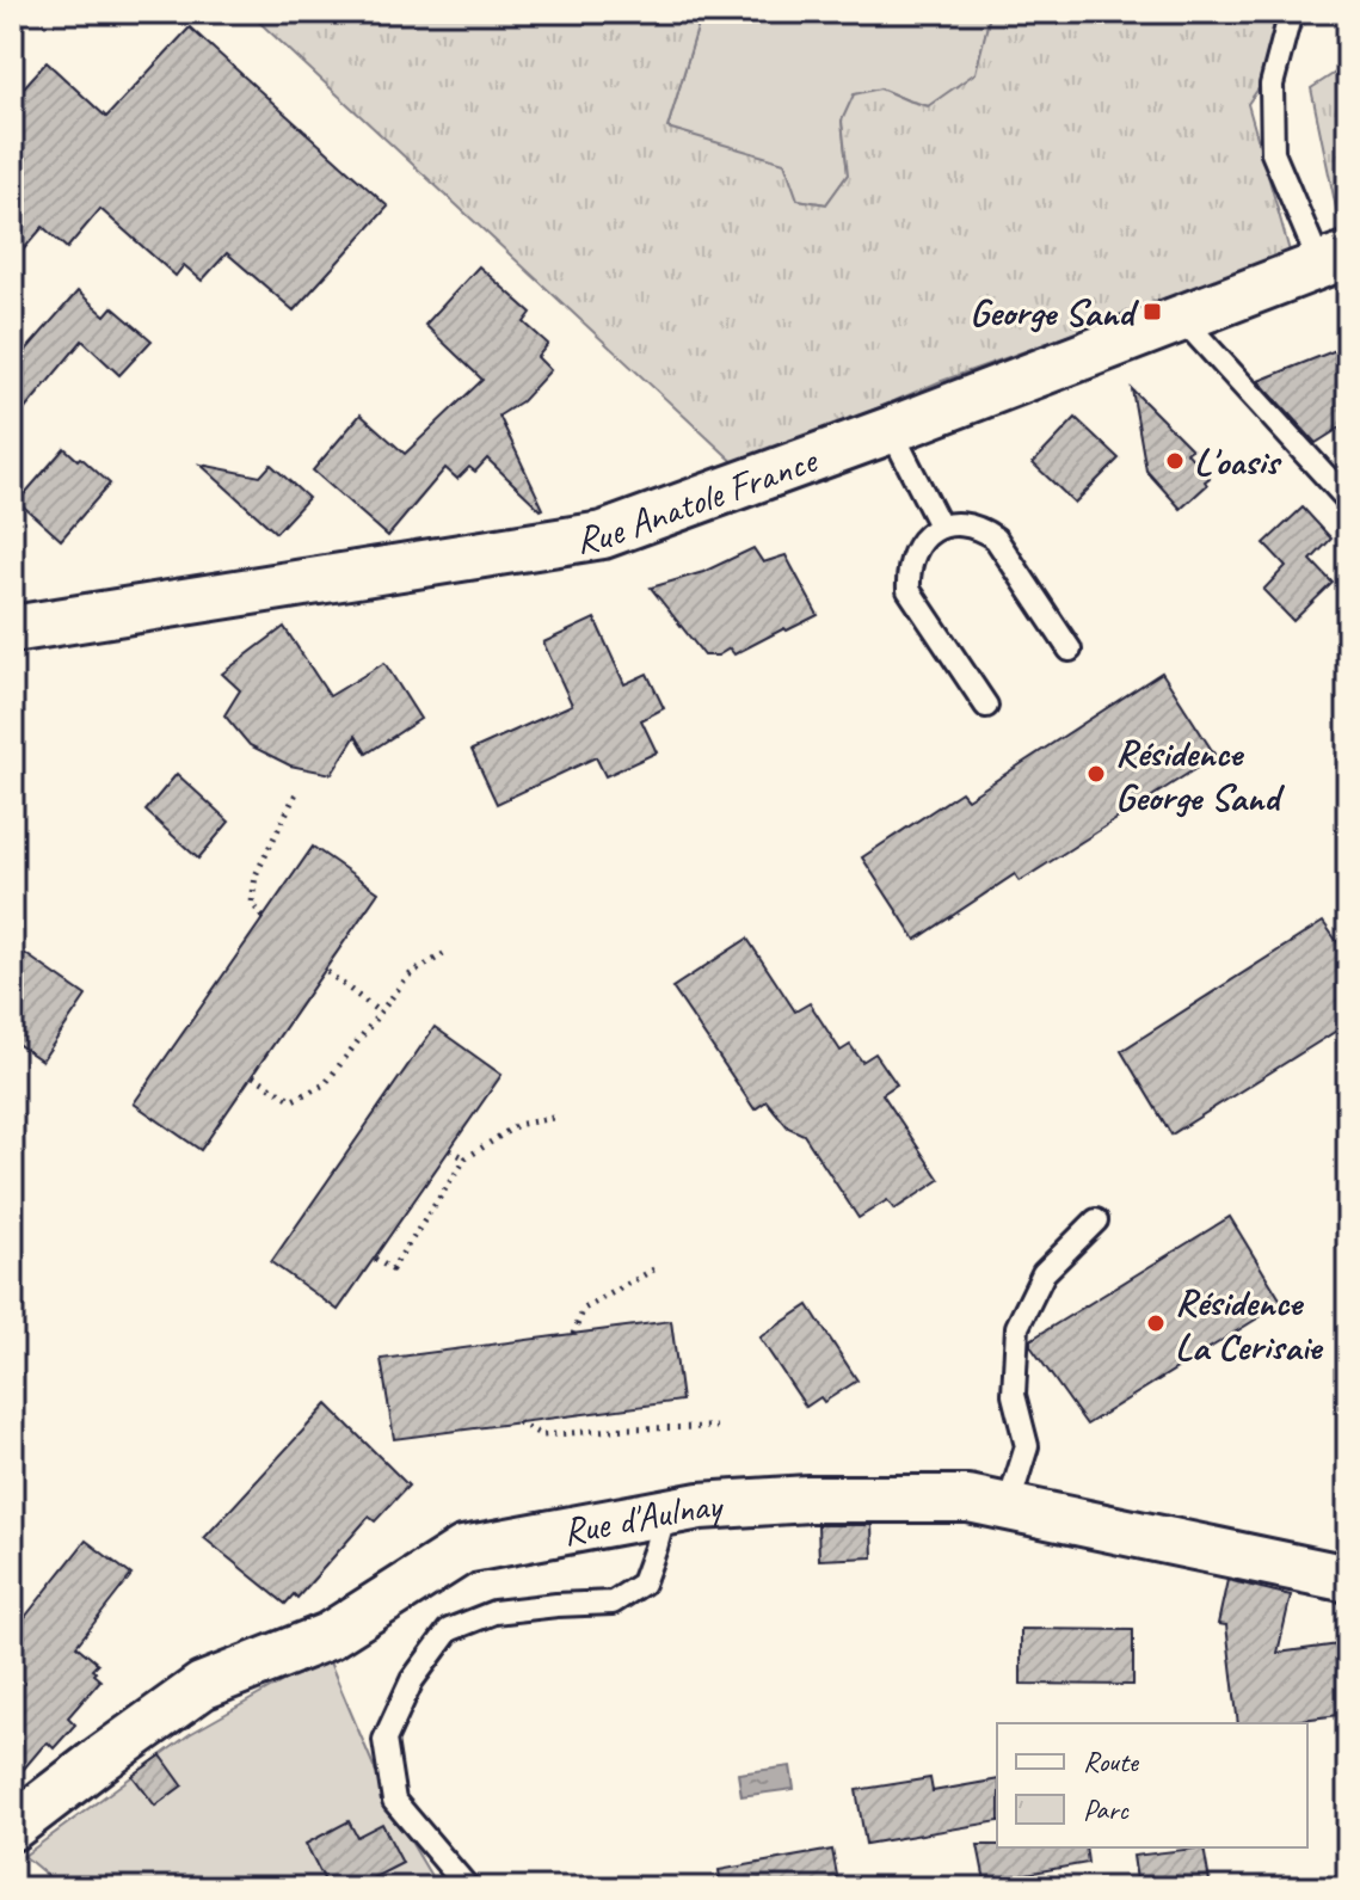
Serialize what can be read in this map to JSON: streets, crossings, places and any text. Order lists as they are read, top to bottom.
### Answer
{
  "streets": {
    "street": ["Rue Anatole France", "Rue d'Aulnay"]
  },
  "places": {
    "transit": ["George Sand"],
    "other": ["L'oasis", "Résidence George Sand", "Résidence La Cerisaie"]
  },
  "legend": ["Route", "Parc"]
}
